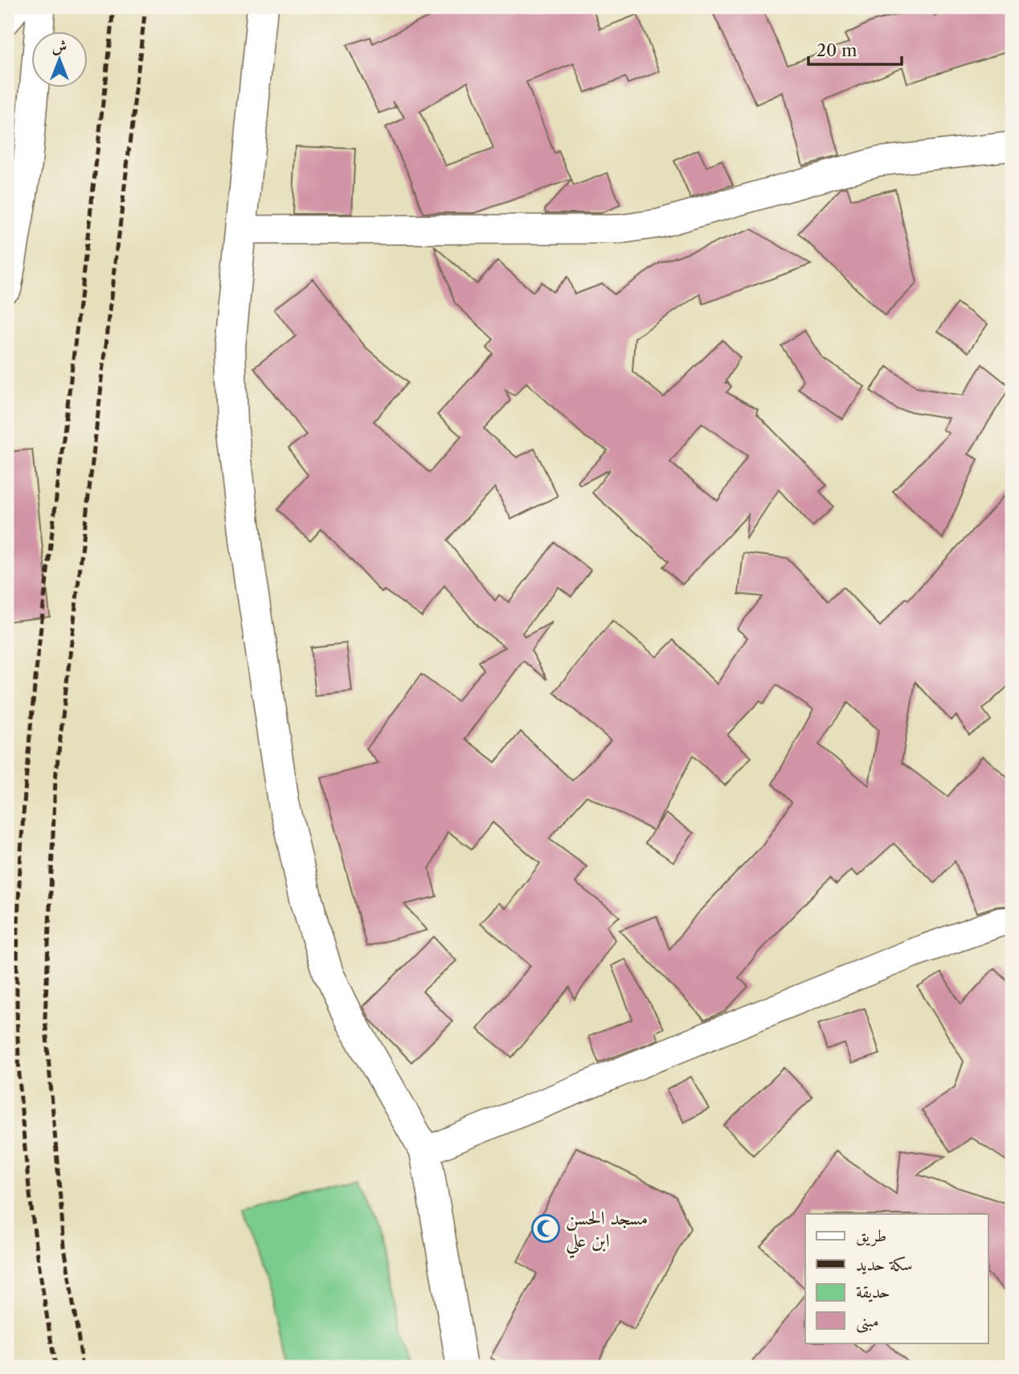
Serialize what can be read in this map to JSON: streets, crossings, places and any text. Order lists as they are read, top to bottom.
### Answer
{
  "places": {
    "mosque": ["مسجد الحسن ابن علي"]
  },
  "legend": [
    "طريق",
    "سكة حديد",
    "حديقة",
    "مبنى"
  ],
  "scale_bar": "20 m",
  "north": "top"
}
